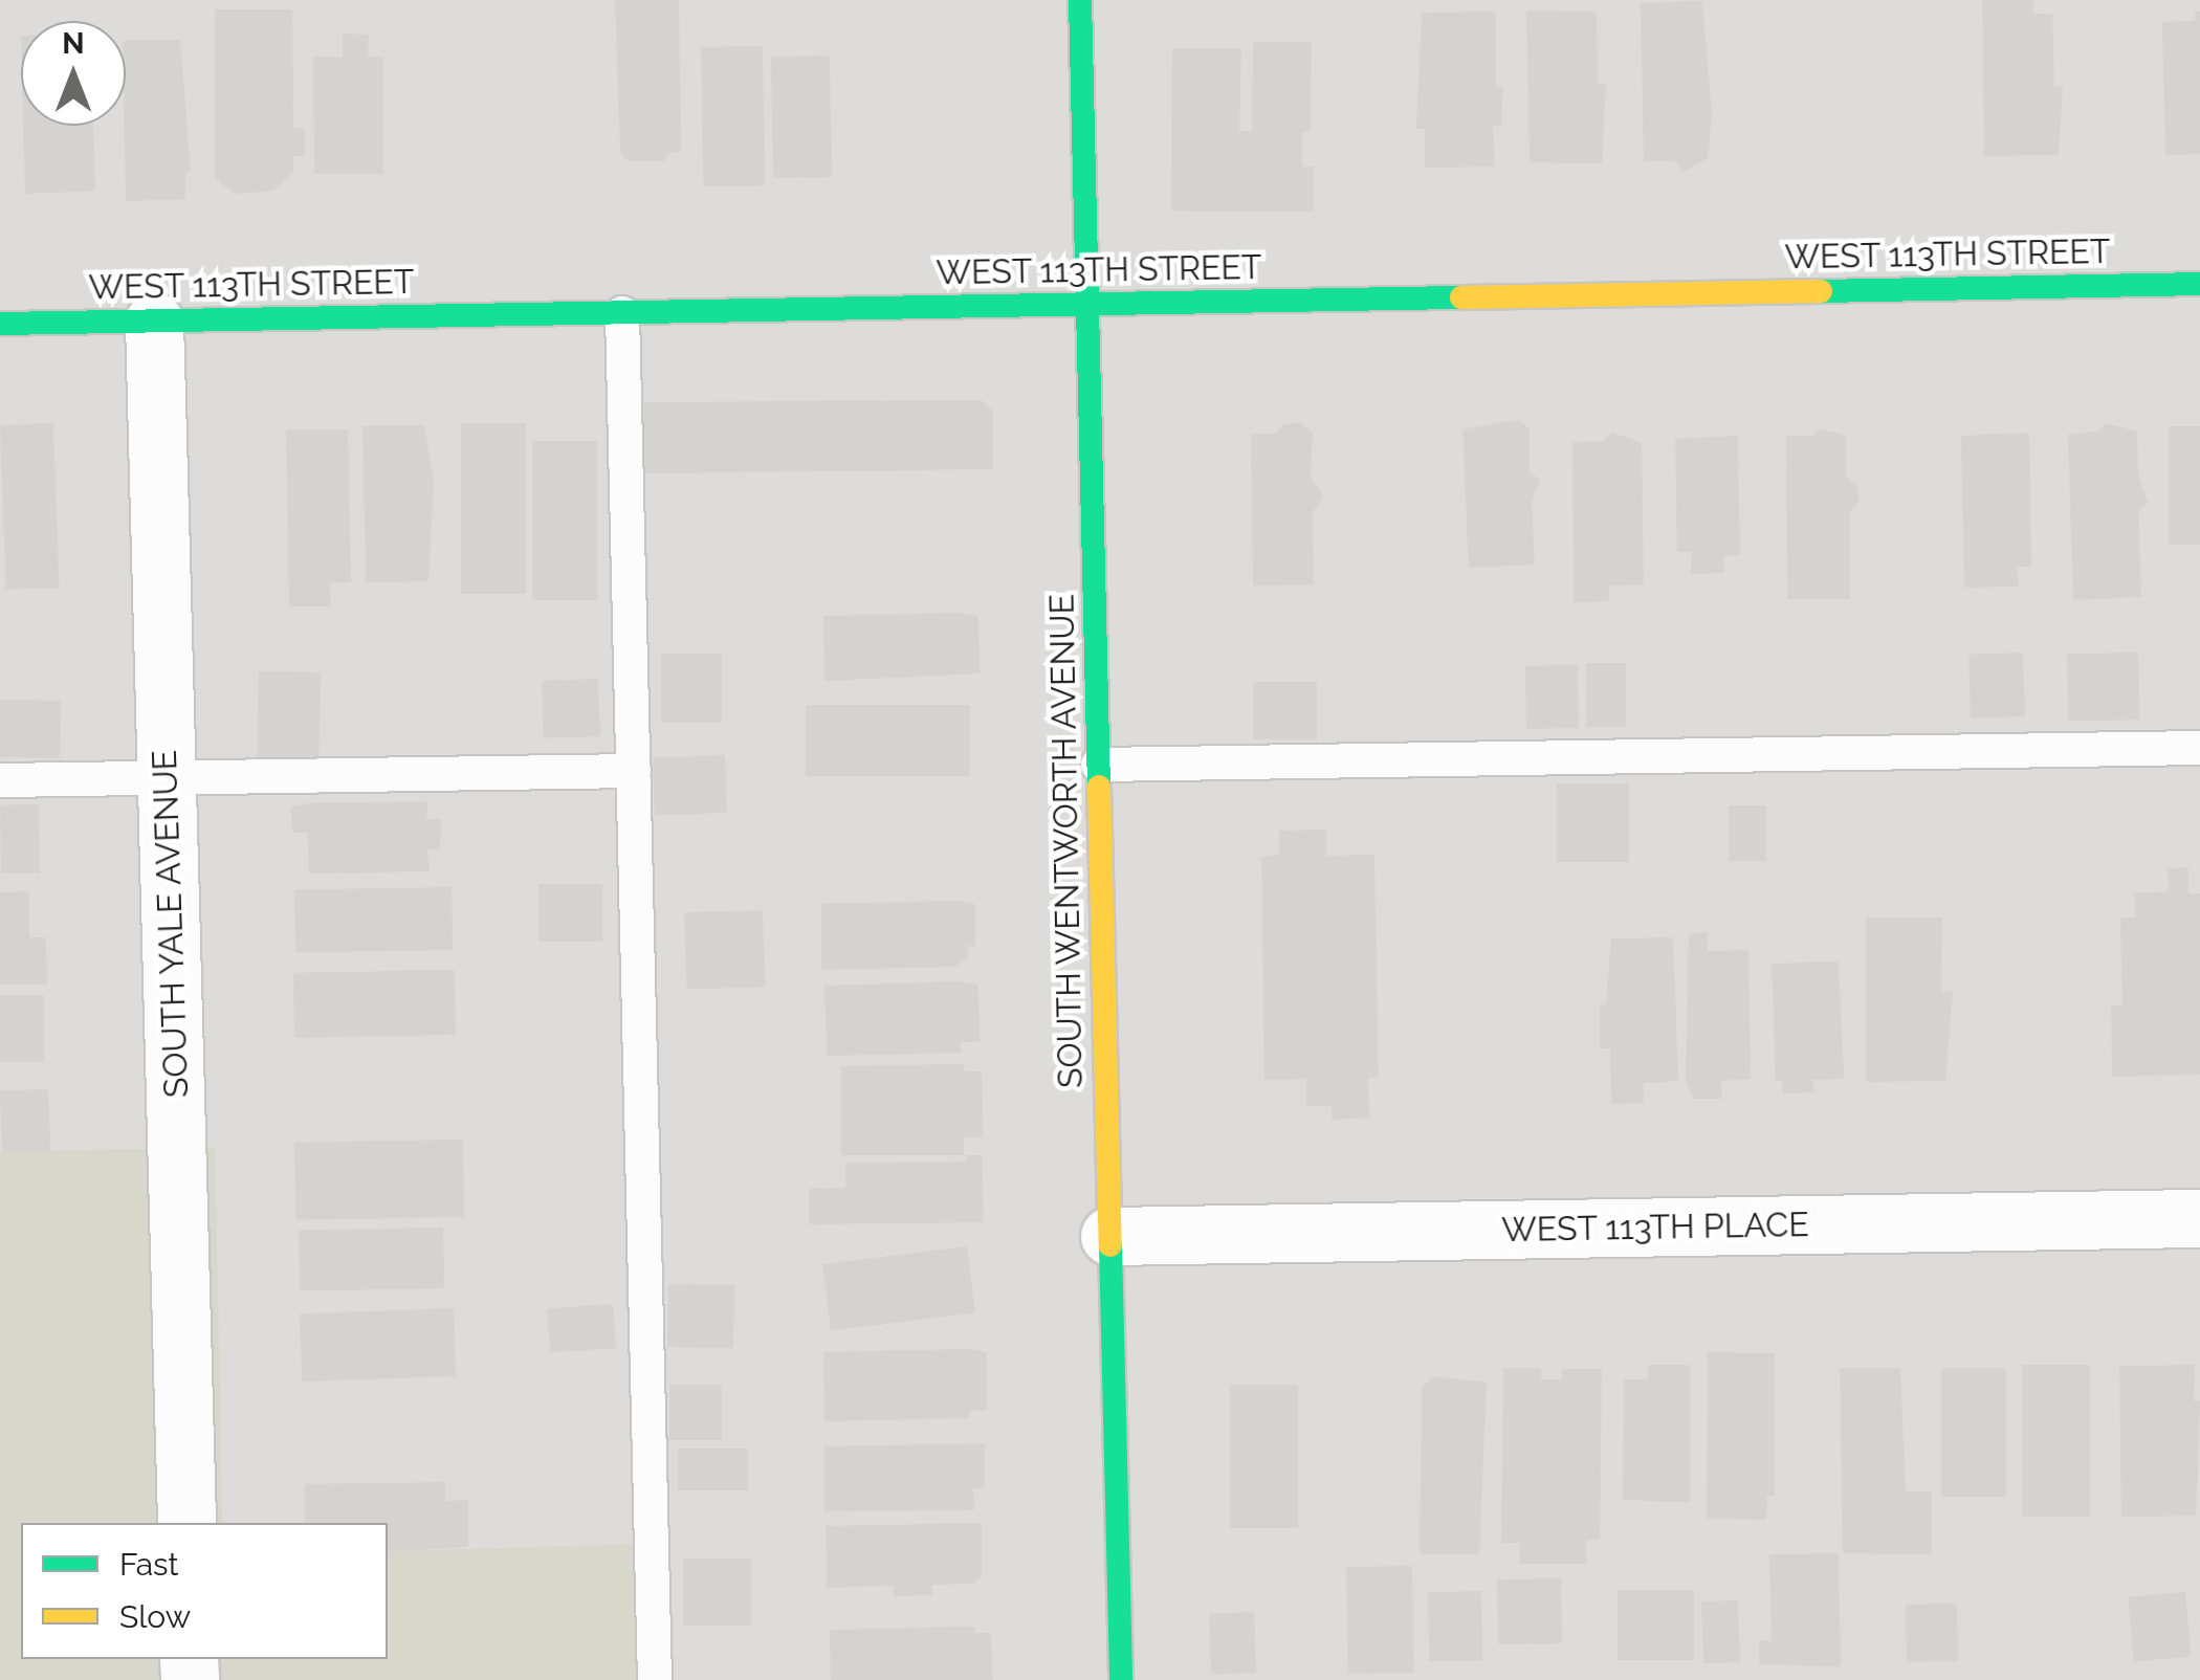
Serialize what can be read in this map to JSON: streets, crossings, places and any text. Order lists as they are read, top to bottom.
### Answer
{
  "streets": {
    "street": [
      "WEST 113TH STREET",
      "SOUTH WENTWORTH AVENUE",
      "SOUTH YALE AVENUE",
      "WEST 113TH PLACE"
    ]
  },
  "crossings": [
    ["WEST 113TH STREET", "SOUTH WENTWORTH AVENUE"],
    ["WEST 113TH STREET", "SOUTH YALE AVENUE"],
    ["SOUTH WENTWORTH AVENUE", "WEST 113TH PLACE"]
  ],
  "legend": ["Fast", "Slow"],
  "north": "top"
}
